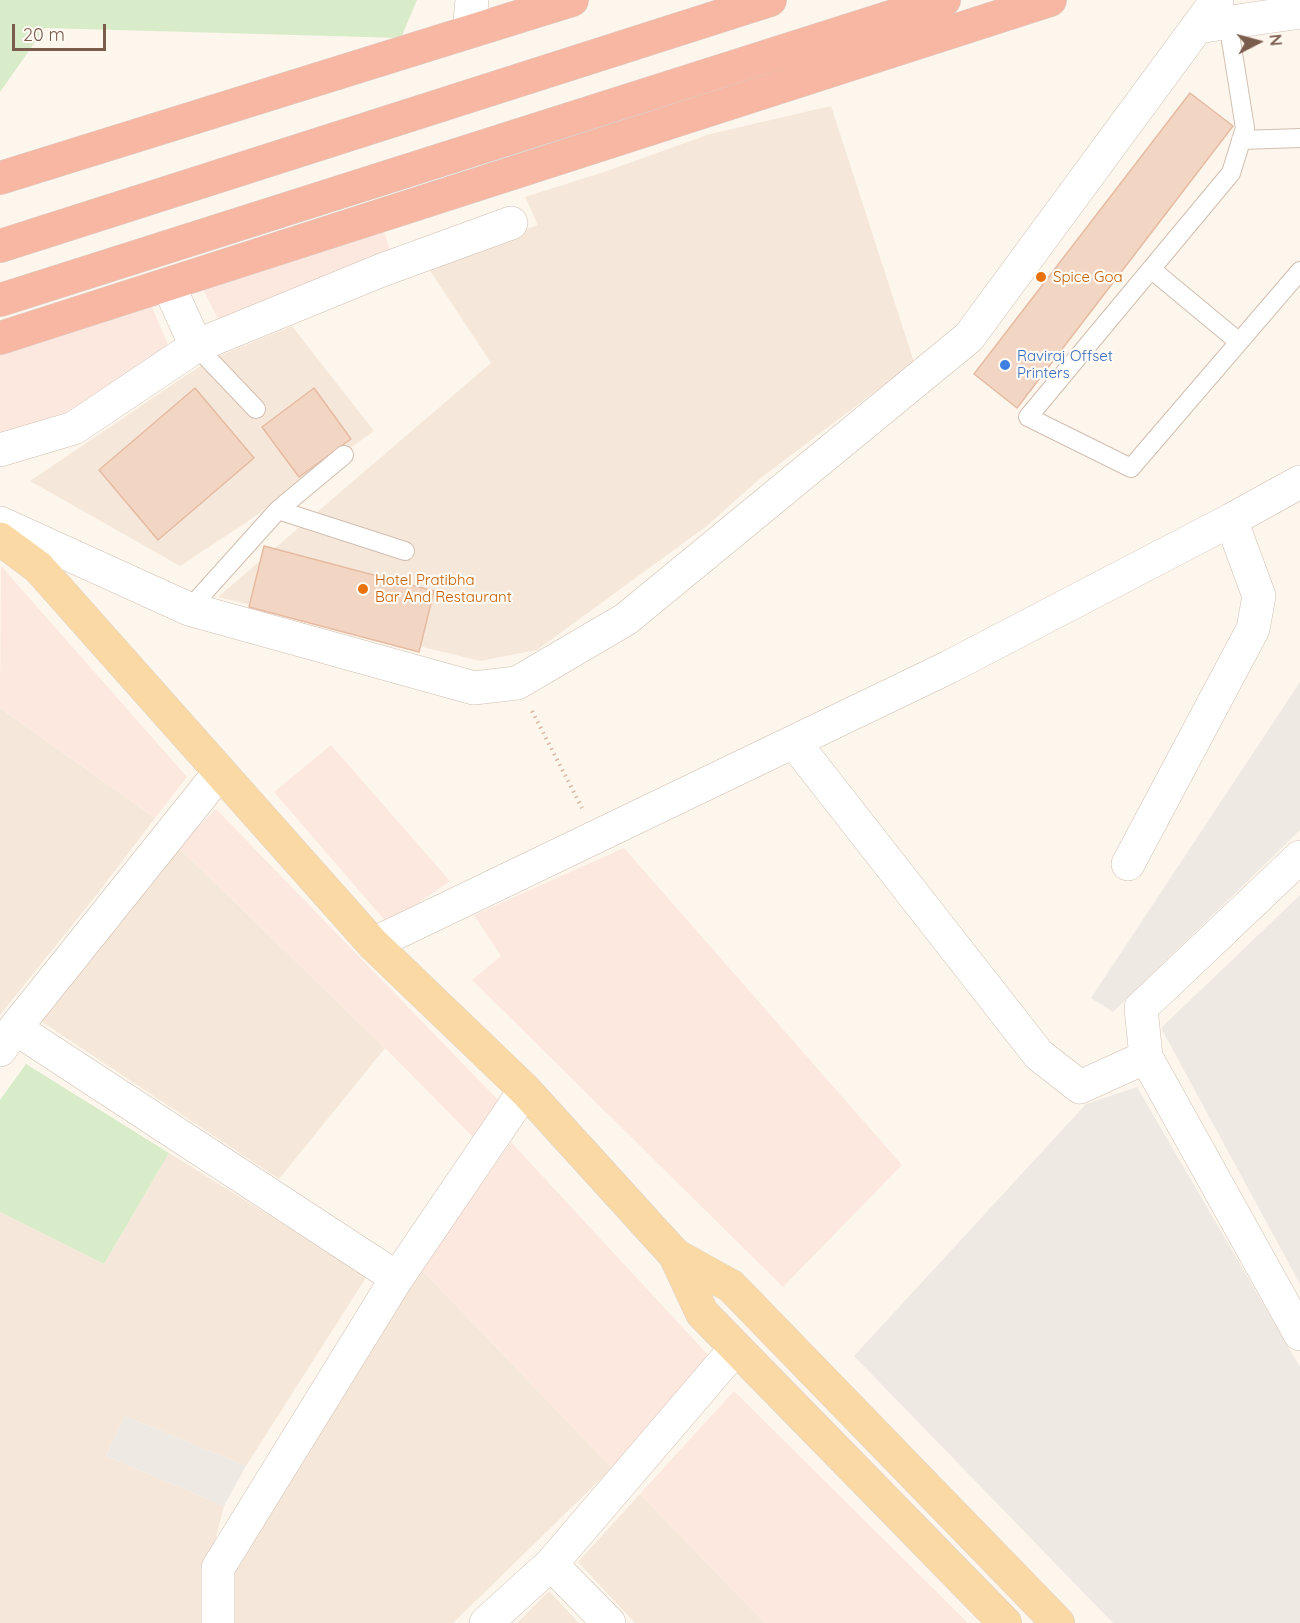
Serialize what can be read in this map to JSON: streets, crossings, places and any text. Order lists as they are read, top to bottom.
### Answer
{
  "places": ["Spice Goa", "Raviraj Offset Printers", "Hotel Pratibha Bar And Restaurant"],
  "scale_bar": "20 m",
  "north": "right"
}
